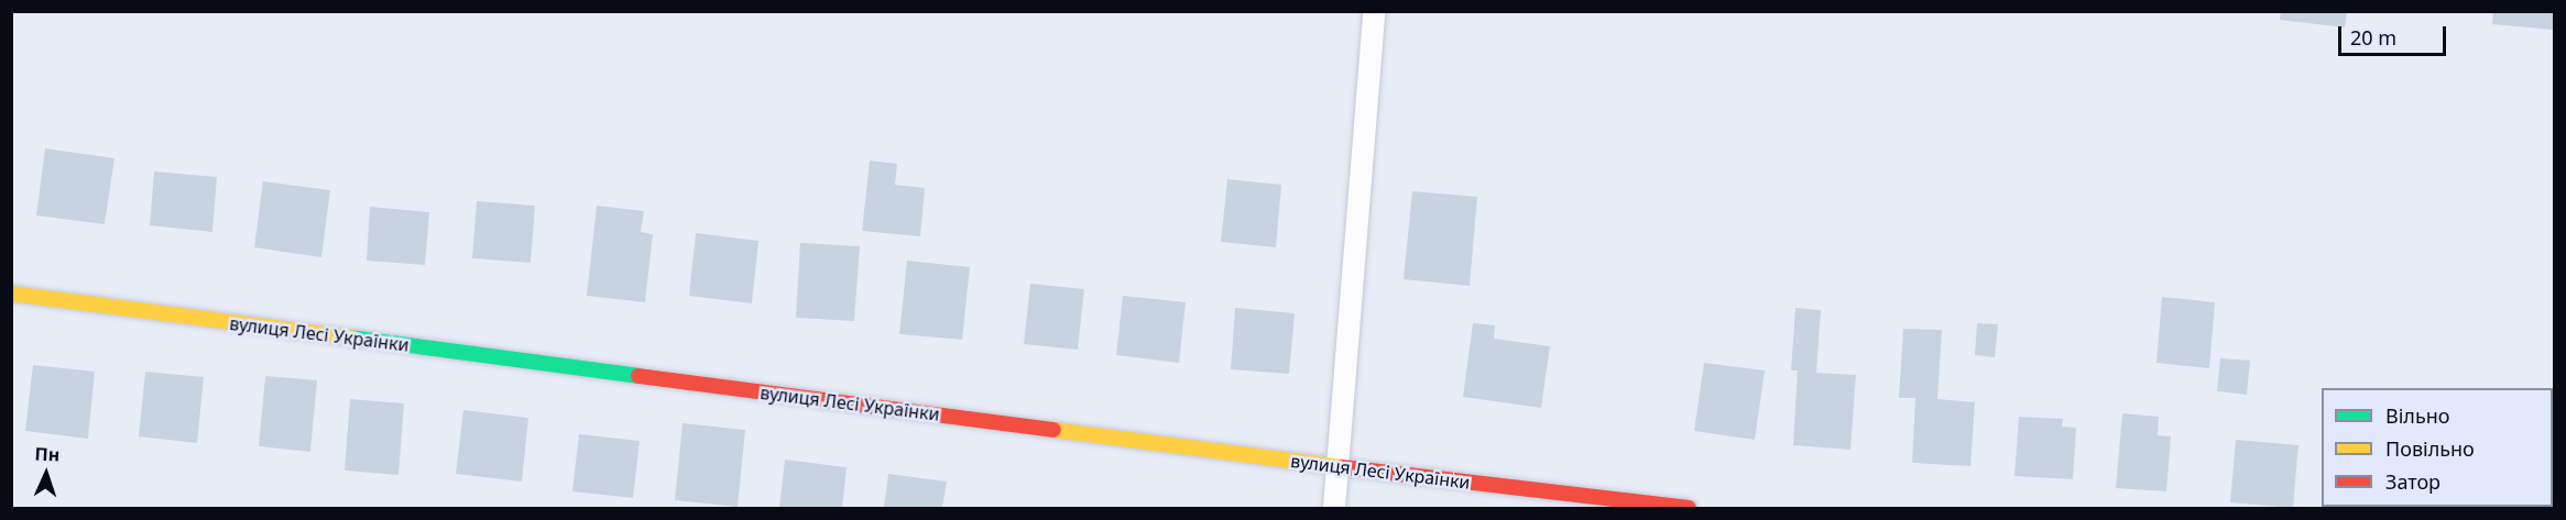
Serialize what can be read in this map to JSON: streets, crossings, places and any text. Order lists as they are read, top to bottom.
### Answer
{
  "streets": {
    "street": ["вулиця Лесі Українки"]
  },
  "legend": ["Вільно", "Повільно", "Затор"],
  "scale_bar": "20 m",
  "north": "top"
}
